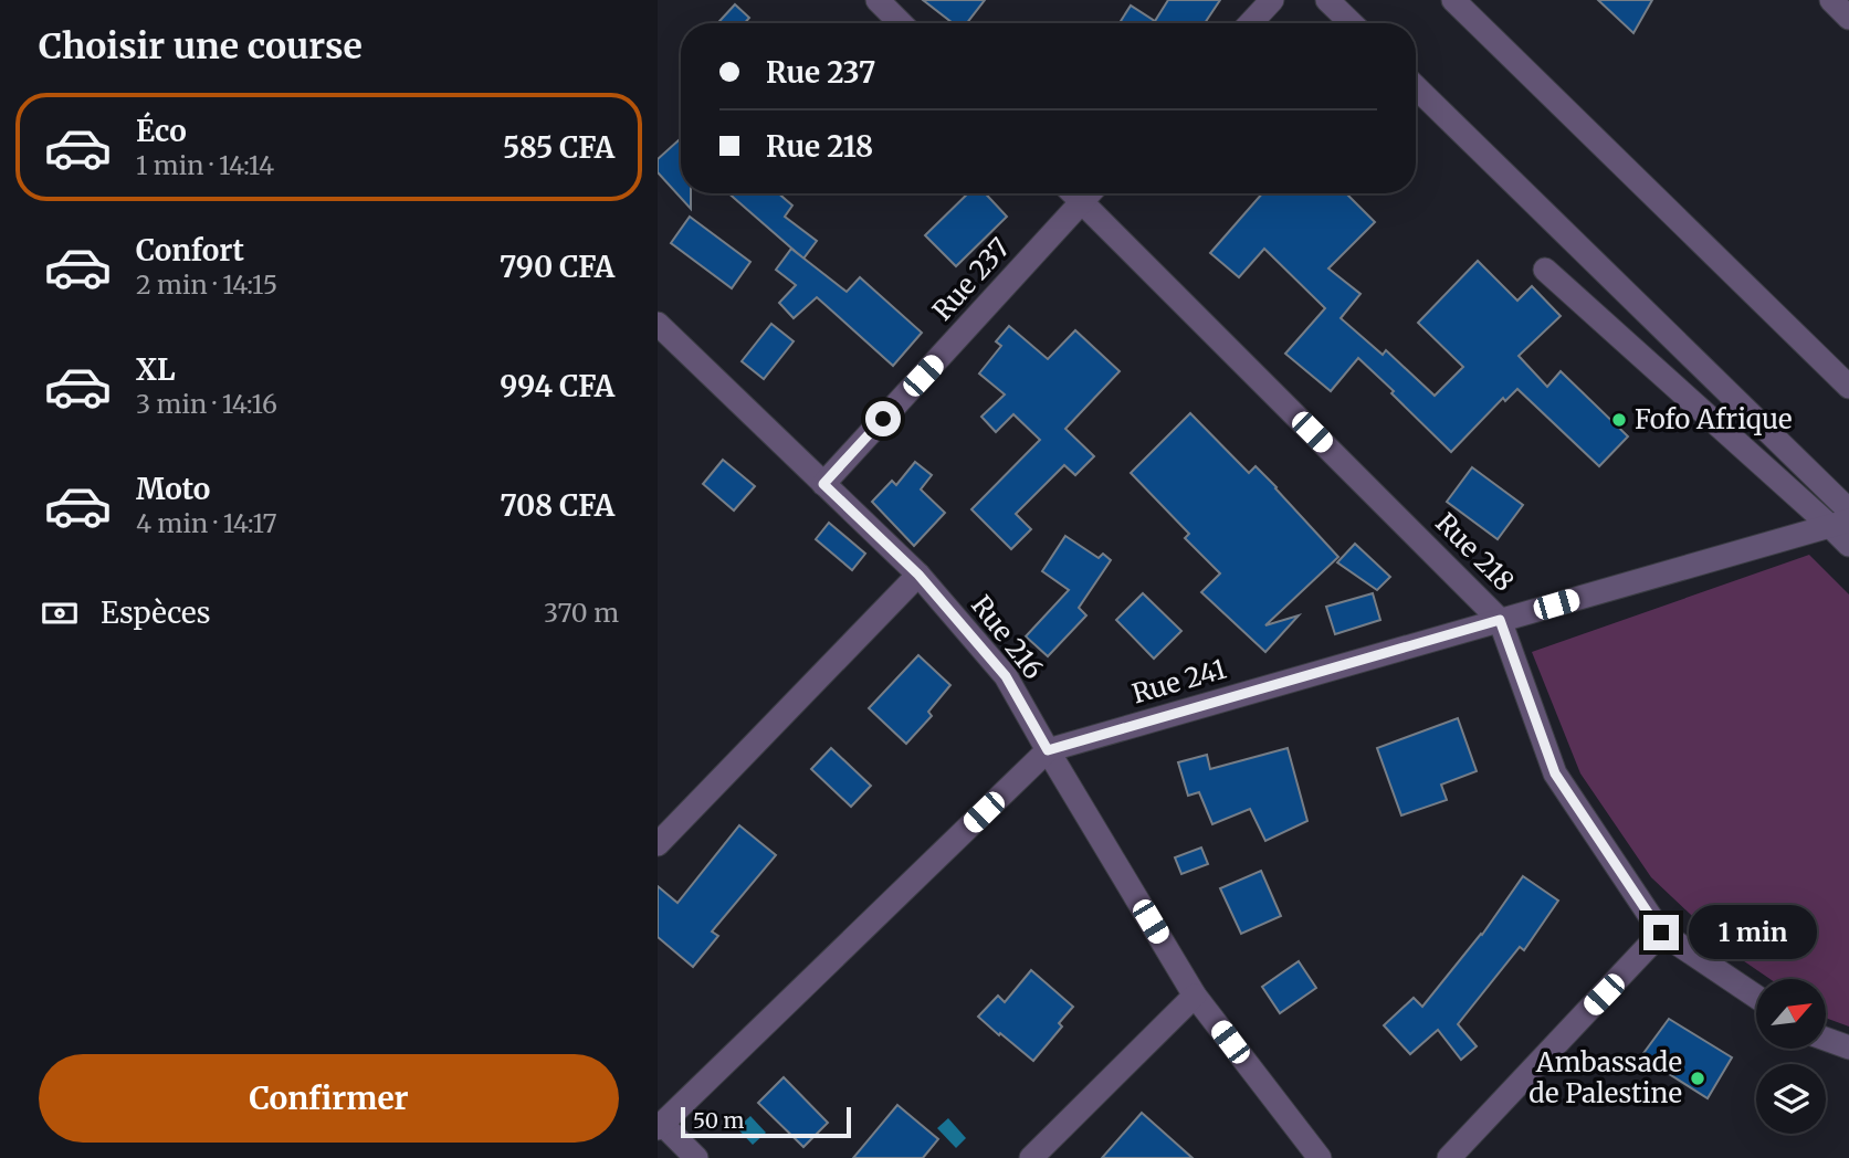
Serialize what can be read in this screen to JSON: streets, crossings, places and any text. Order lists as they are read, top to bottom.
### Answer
{
  "streets": {
    "street": [
      "Rue 237",
      "Rue 218",
      "Rue 216",
      "Rue 241"
    ]
  },
  "crossings": [
    ["Rue 237", "Rue 218"],
    ["Rue 237", "Rue 216"],
    ["Rue 218", "Rue 241"],
    ["Rue 216", "Rue 241"]
  ],
  "places": ["Fofo Afrique", "Ambassade de Palestine"],
  "scale_bar": "50 m",
  "north": "top right",
  "page": {
    "heading": "Choisir une course",
    "banner": ["Rue 237", "Rue 218"],
    "list": [
      {
        "name": "Éco",
        "note": "1 min · 14:14",
        "value": "585 CFA"
      },
      {
        "name": "Confort",
        "note": "2 min · 14:15",
        "value": "790 CFA"
      },
      {
        "name": "XL",
        "note": "3 min · 14:16",
        "value": "994 CFA"
      },
      {
        "name": "Moto",
        "note": "4 min · 14:17",
        "value": "708 CFA"
      }
    ],
    "pay": ["Espèces", "370 m"],
    "bubble": "1 min",
    "buttons": "Confirmer",
    "scale": "50 m"
  }
}
